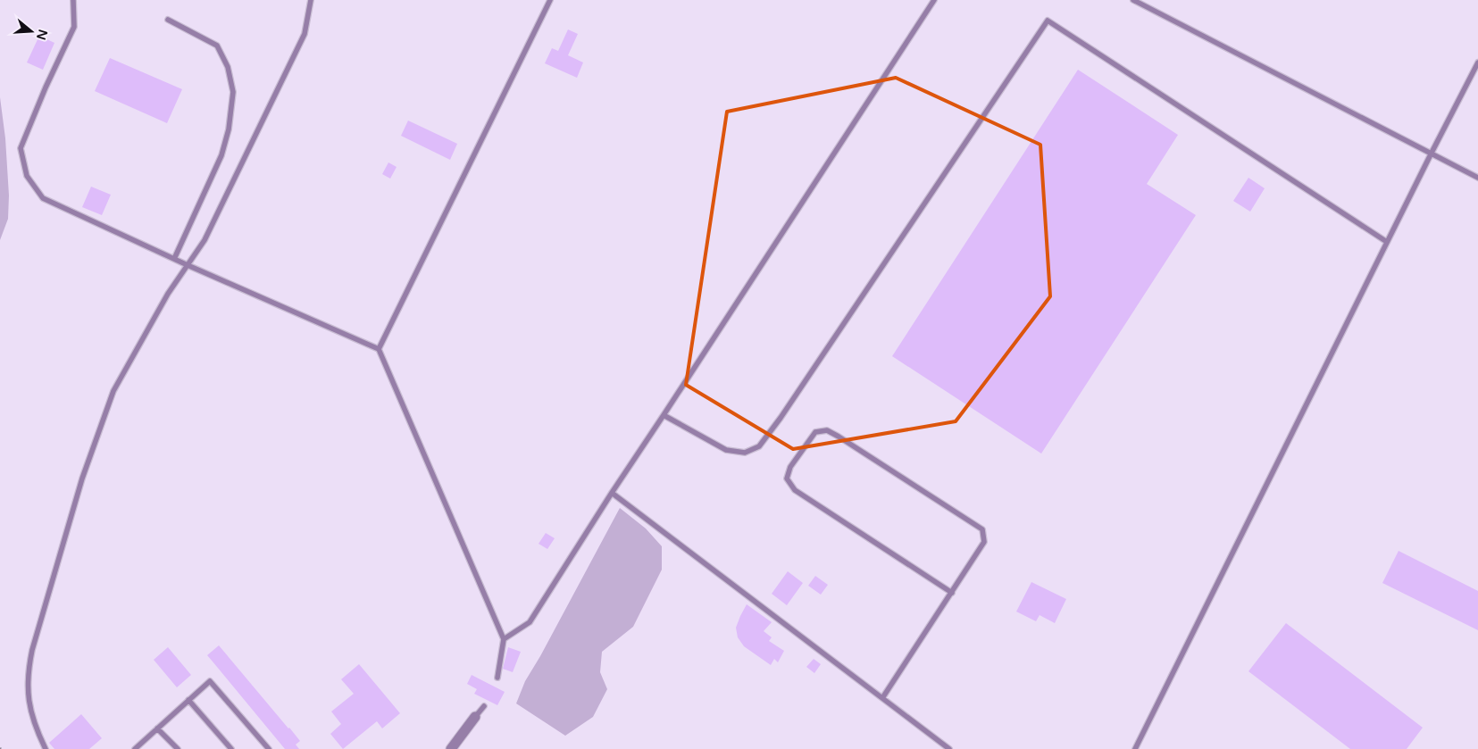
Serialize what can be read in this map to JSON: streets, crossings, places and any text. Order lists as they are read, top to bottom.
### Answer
{
  "north": "right"
}
